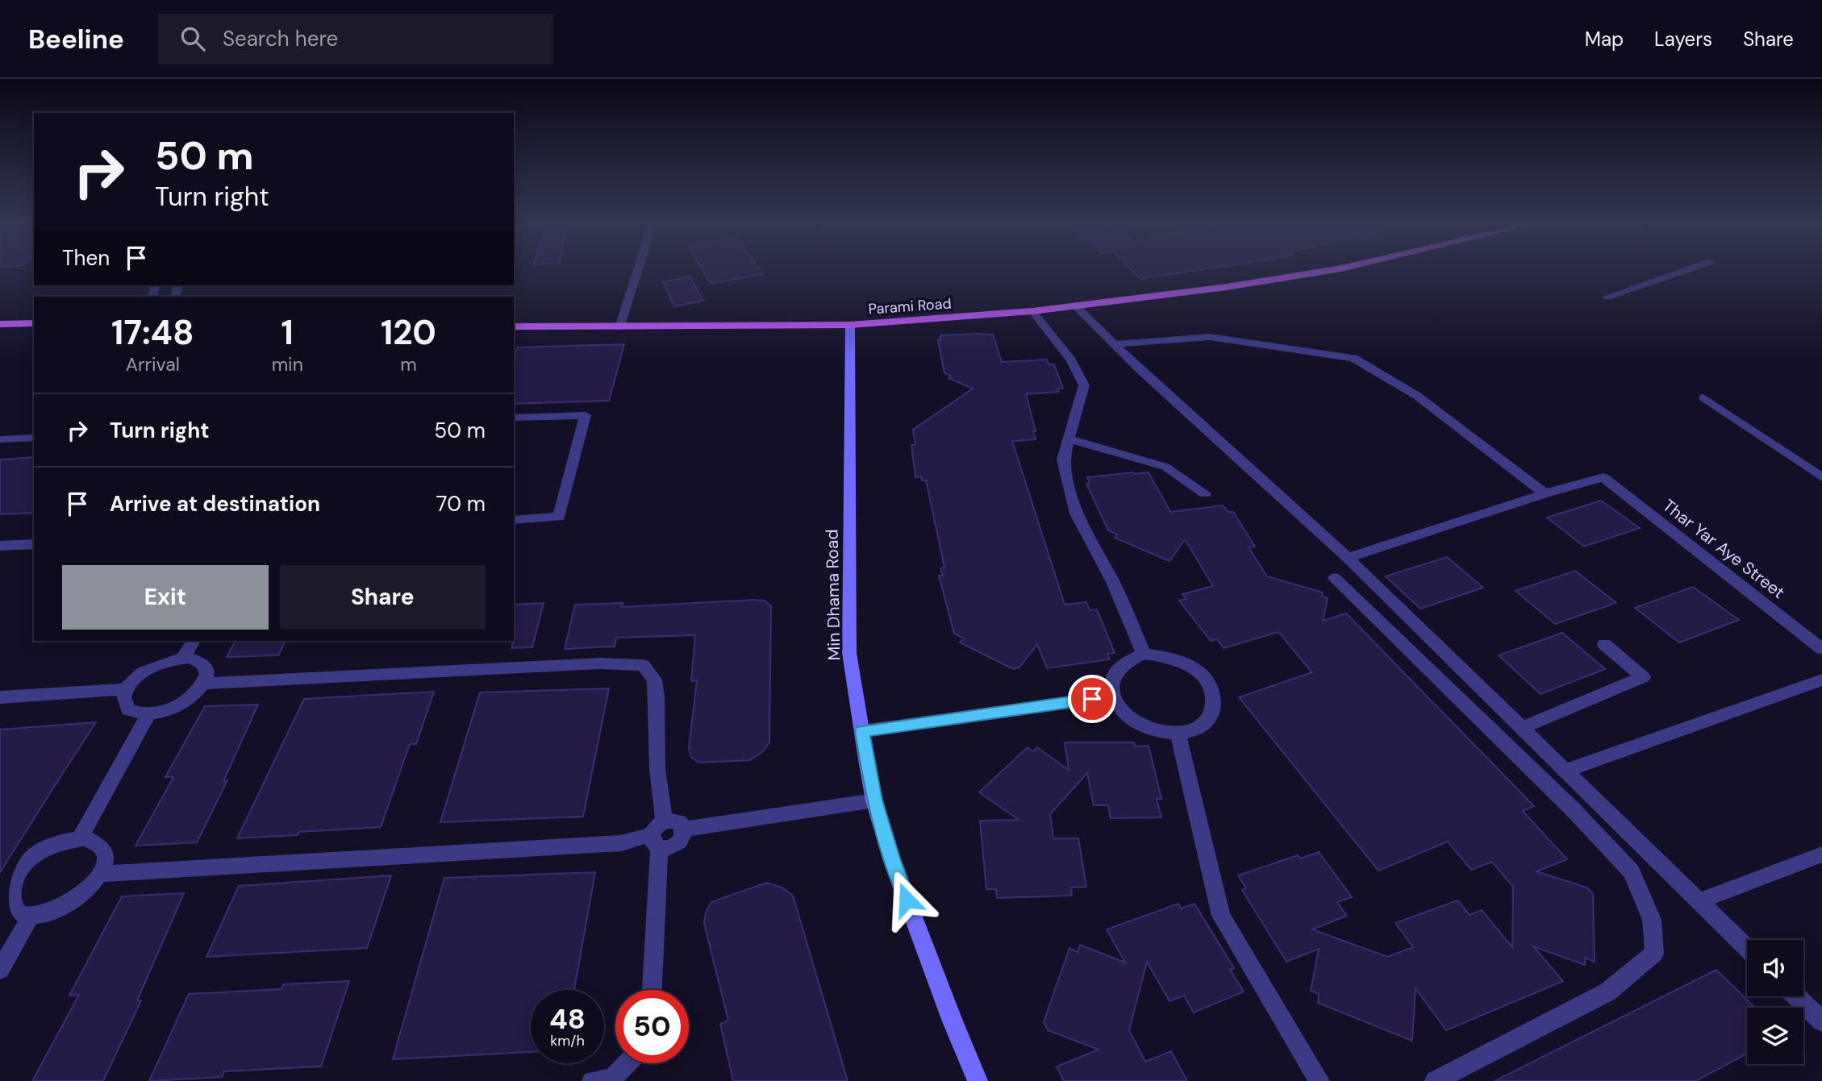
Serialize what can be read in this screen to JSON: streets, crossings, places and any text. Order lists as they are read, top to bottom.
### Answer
{
  "streets": {
    "main road": ["Parami Road", "Min Dhama Road"],
    "street": ["Thar Yar Aye Street"]
  },
  "crossings": [
    ["Parami Road", "Min Dhama Road"]
  ],
  "page": {
    "header": "Beeline",
    "search": "Search here",
    "nav": ["Map", "Layers", "Share"],
    "turn": ["50 m", "Turn right"],
    "then": "Then",
    "eta": [
      "17:48",
      "Arrival",
      "1",
      "min",
      "120",
      "m"
    ],
    "list": [
      {
        "name": "Turn right",
        "value": "50 m"
      },
      {
        "name": "Arrive at destination",
        "value": "70 m"
      }
    ],
    "buttons": ["Exit", "Share"],
    "speed": "48 km/h",
    "limit": "50"
  }
}
